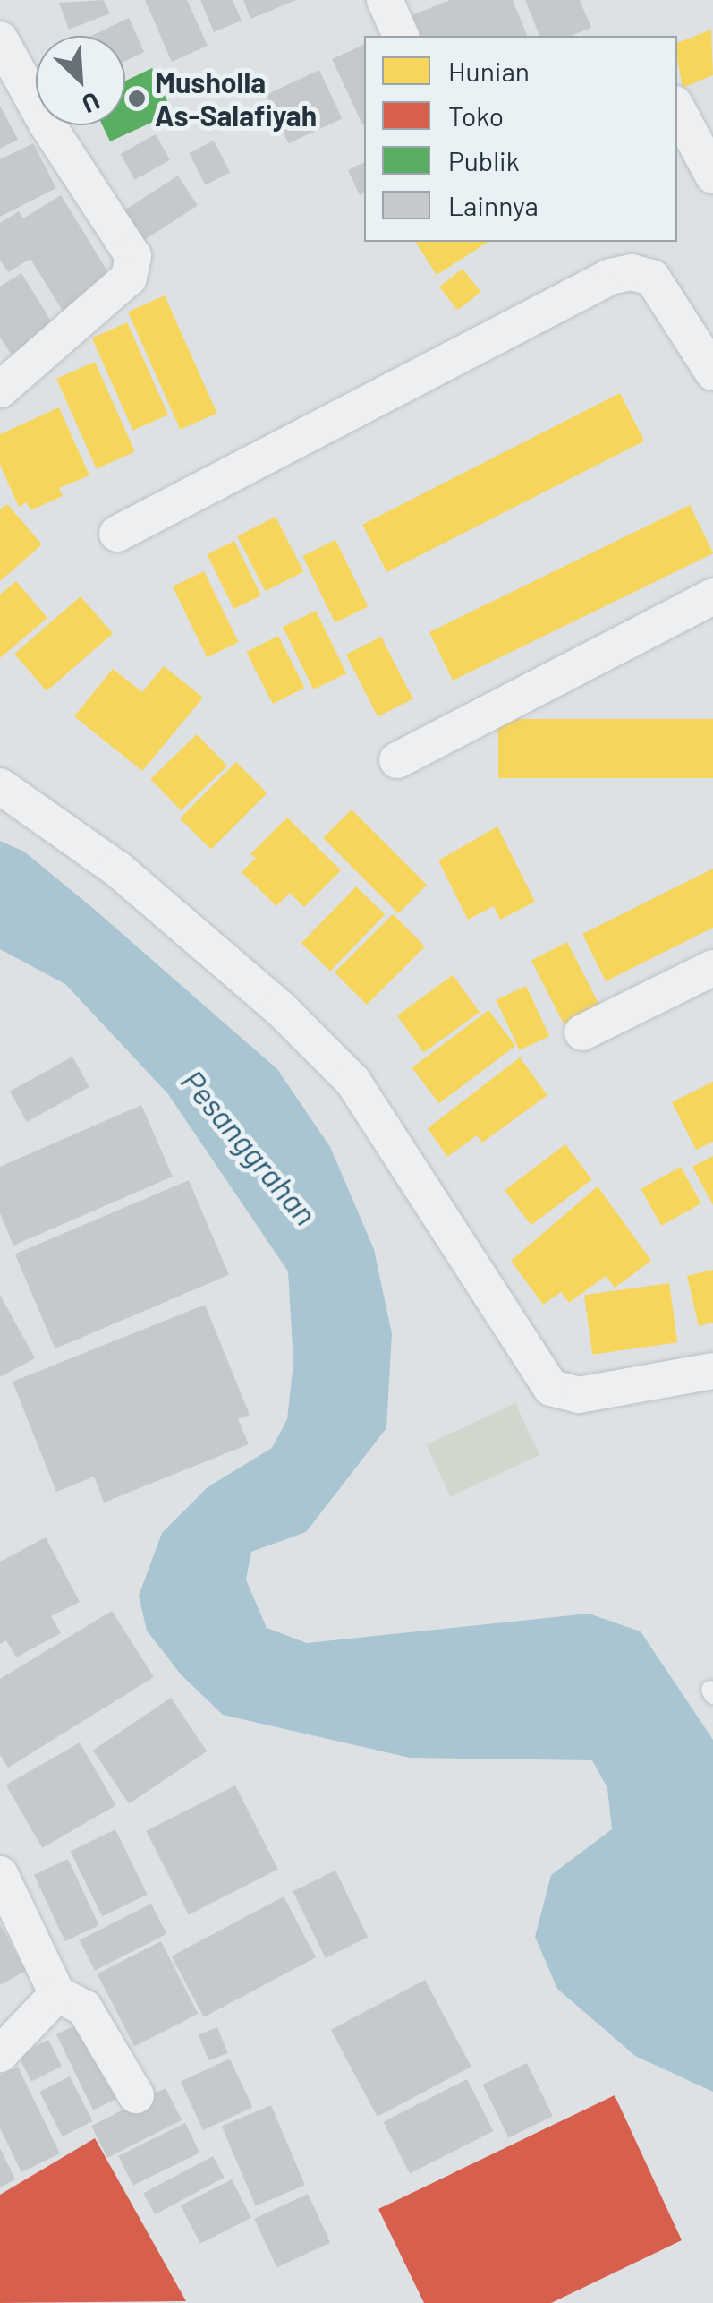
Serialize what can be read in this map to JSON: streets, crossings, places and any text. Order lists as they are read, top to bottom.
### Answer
{
  "water": ["Pesanggrahan"],
  "places": ["Musholla As-Salafiyah"],
  "legend": [
    "Hunian",
    "Toko",
    "Publik",
    "Lainnya"
  ],
  "north": "bottom right"
}
